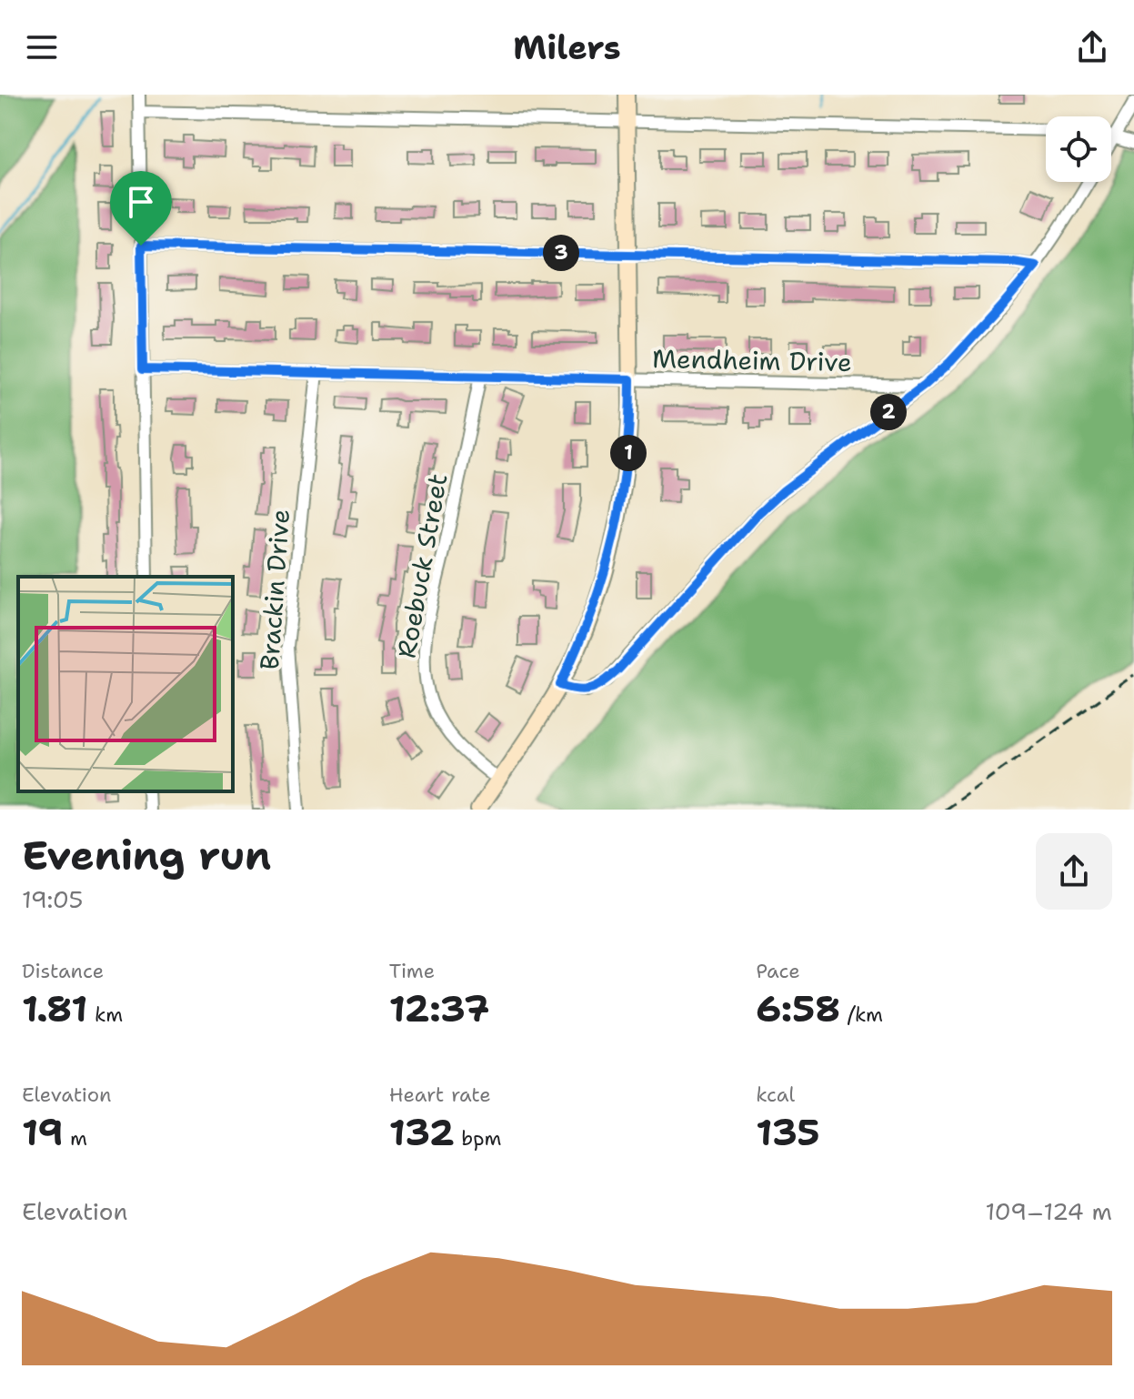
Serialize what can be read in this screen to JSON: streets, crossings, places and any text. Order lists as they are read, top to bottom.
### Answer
{
  "streets": {
    "street": ["Mendheim Drive", "Roebuck Street", "Brackin Drive"]
  },
  "crossings": [
    ["Mendheim Drive", "Roebuck Street"],
    ["Mendheim Drive", "Brackin Drive"]
  ],
  "page": {
    "header": "Milers",
    "pins": ["3", "2", "1"],
    "heading": ["Evening run", "19:05"],
    "stats": [
      ["Distance", "1.81 km"],
      ["Time", "12:37"],
      ["Pace", "6:58 /km"],
      ["Elevation", "19 m"],
      ["Heart rate", "132 bpm"],
      ["kcal", "135"]
    ],
    "chart": ["Elevation", "109–124 m"]
  }
}
